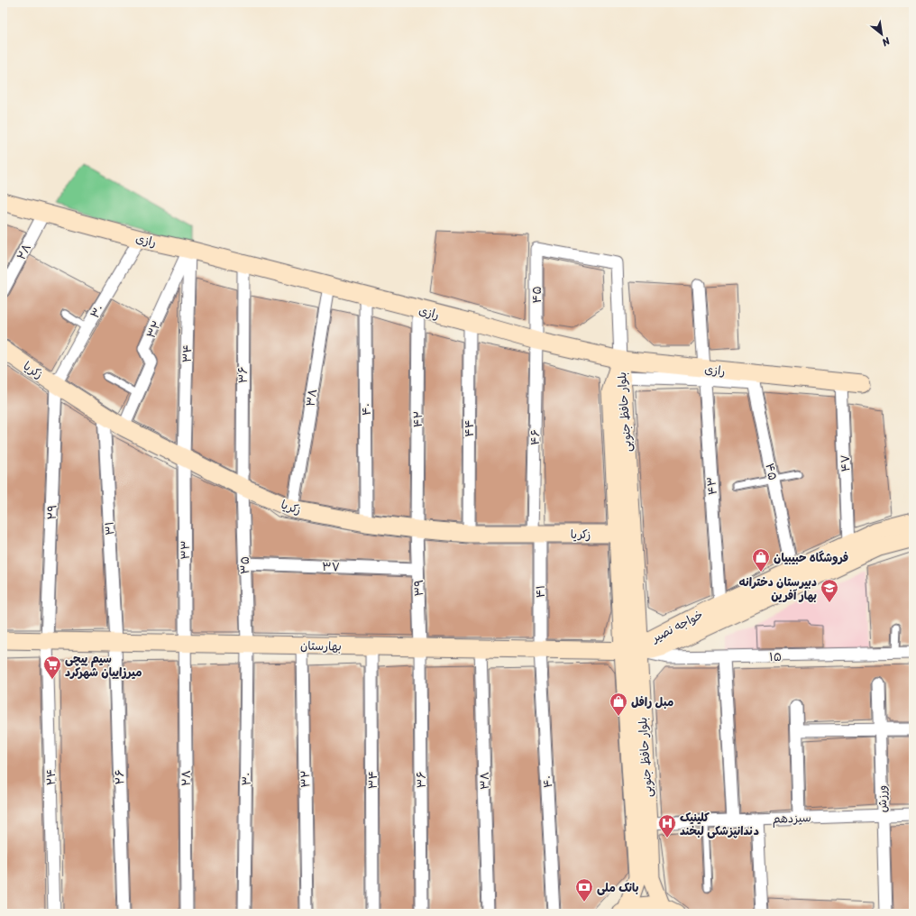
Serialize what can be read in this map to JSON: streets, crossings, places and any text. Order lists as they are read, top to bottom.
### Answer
{
  "streets": {
    "main road": [
      "رازی",
      "زکریا",
      "بلوار حافظ جنوبی",
      "خواجه نصیر",
      "بهارستان"
    ],
    "street": [
      "۲۸",
      "۴۵",
      "۳۰",
      "۳۲",
      "۳۴",
      "۳۶",
      "۳۸",
      "۴۰",
      "۴۲",
      "۴۴",
      "۴۶",
      "۴۷",
      "۴۳",
      "۲۹",
      "۳۱",
      "۳۳",
      "۳۵",
      "۳۷",
      "۳۹",
      "۴۱",
      "۱۵",
      "۲۴",
      "۲۶",
      "ورزش",
      "سیزدهم"
    ]
  },
  "crossings": [
    ["رازی", "۲۸"],
    ["رازی", "۴۵"],
    ["رازی", "۳۰"],
    ["رازی", "۳۲"],
    ["رازی", "۳۴"],
    ["رازی", "۳۶"],
    ["رازی", "۳۸"],
    ["رازی", "۴۰"],
    ["رازی", "بلوار حافظ جنوبی"],
    ["رازی", "۴۲"],
    ["رازی", "۴۴"],
    ["رازی", "۴۶"],
    ["رازی", "۴۷"],
    ["رازی", "۴۳"],
    ["۲۸", "۳۳"],
    ["۲۸", "بهارستان"],
    ["۴۵", "بلوار حافظ جنوبی"],
    ["۴۵", "۴۶"],
    ["۴۵", "خواجه نصیر"],
    ["۳۰", "زکریا"],
    ["۳۰", "۲۹"],
    ["۳۰", "۳۵"],
    ["۳۰", "بهارستان"],
    ["۳۲", "۳۴"],
    ["۳۲", "زکریا"],
    ["۳۲", "بهارستان"],
    ["۳۴", "زکریا"],
    ["۳۴", "۳۳"],
    ["۳۴", "بهارستان"],
    ["زکریا", "۳۶"],
    ["زکریا", "۳۸"],
    ["زکریا", "۴۰"],
    ["زکریا", "بلوار حافظ جنوبی"],
    ["زکریا", "۴۲"],
    ["زکریا", "۴۴"],
    ["زکریا", "۴۶"],
    ["زکریا", "۲۹"],
    ["زکریا", "۳۱"],
    ["زکریا", "۳۳"],
    ["زکریا", "۳۵"],
    ["زکریا", "۳۹"],
    ["زکریا", "۴۱"],
    ["۳۶", "۳۵"],
    ["۳۶", "۳۹"],
    ["۳۶", "بهارستان"],
    ["۳۸", "بهارستان"],
    ["۴۰", "۴۱"],
    ["۴۰", "بهارستان"],
    ["بلوار حافظ جنوبی", "خواجه نصیر"],
    ["بلوار حافظ جنوبی", "بهارستان"],
    ["بلوار حافظ جنوبی", "۱۵"],
    ["بلوار حافظ جنوبی", "سیزدهم"],
    ["۴۲", "۳۹"],
    ["۴۶", "۴۱"],
    ["۴۷", "خواجه نصیر"],
    ["۴۳", "خواجه نصیر"],
    ["۲۹", "بهارستان"],
    ["۲۹", "۲۴"],
    ["۳۱", "بهارستان"],
    ["۳۱", "۲۶"],
    ["۳۳", "بهارستان"],
    ["۳۵", "۳۷"],
    ["۳۵", "بهارستان"],
    ["۳۷", "۳۹"],
    ["۳۹", "بهارستان"],
    ["۴۱", "بهارستان"],
    ["خواجه نصیر", "بهارستان"],
    ["خواجه نصیر", "۱۵"],
    ["بهارستان", "۱۵"],
    ["بهارستان", "۲۴"],
    ["بهارستان", "۲۶"],
    ["ورزش", "سیزدهم"]
  ],
  "places": {
    "shop": ["فروشگاه حبیبیان", "مبل رافل"],
    "school or university": ["دبیرستان دخترانه بهار آفرین"],
    "supermarket": ["سیم پیچی میرزاییان شهرکرد"],
    "hospital": ["کلینیک دندانپزشکی لبخند"],
    "bank": ["بانک ملی"]
  },
  "north": "bottom right"
}
